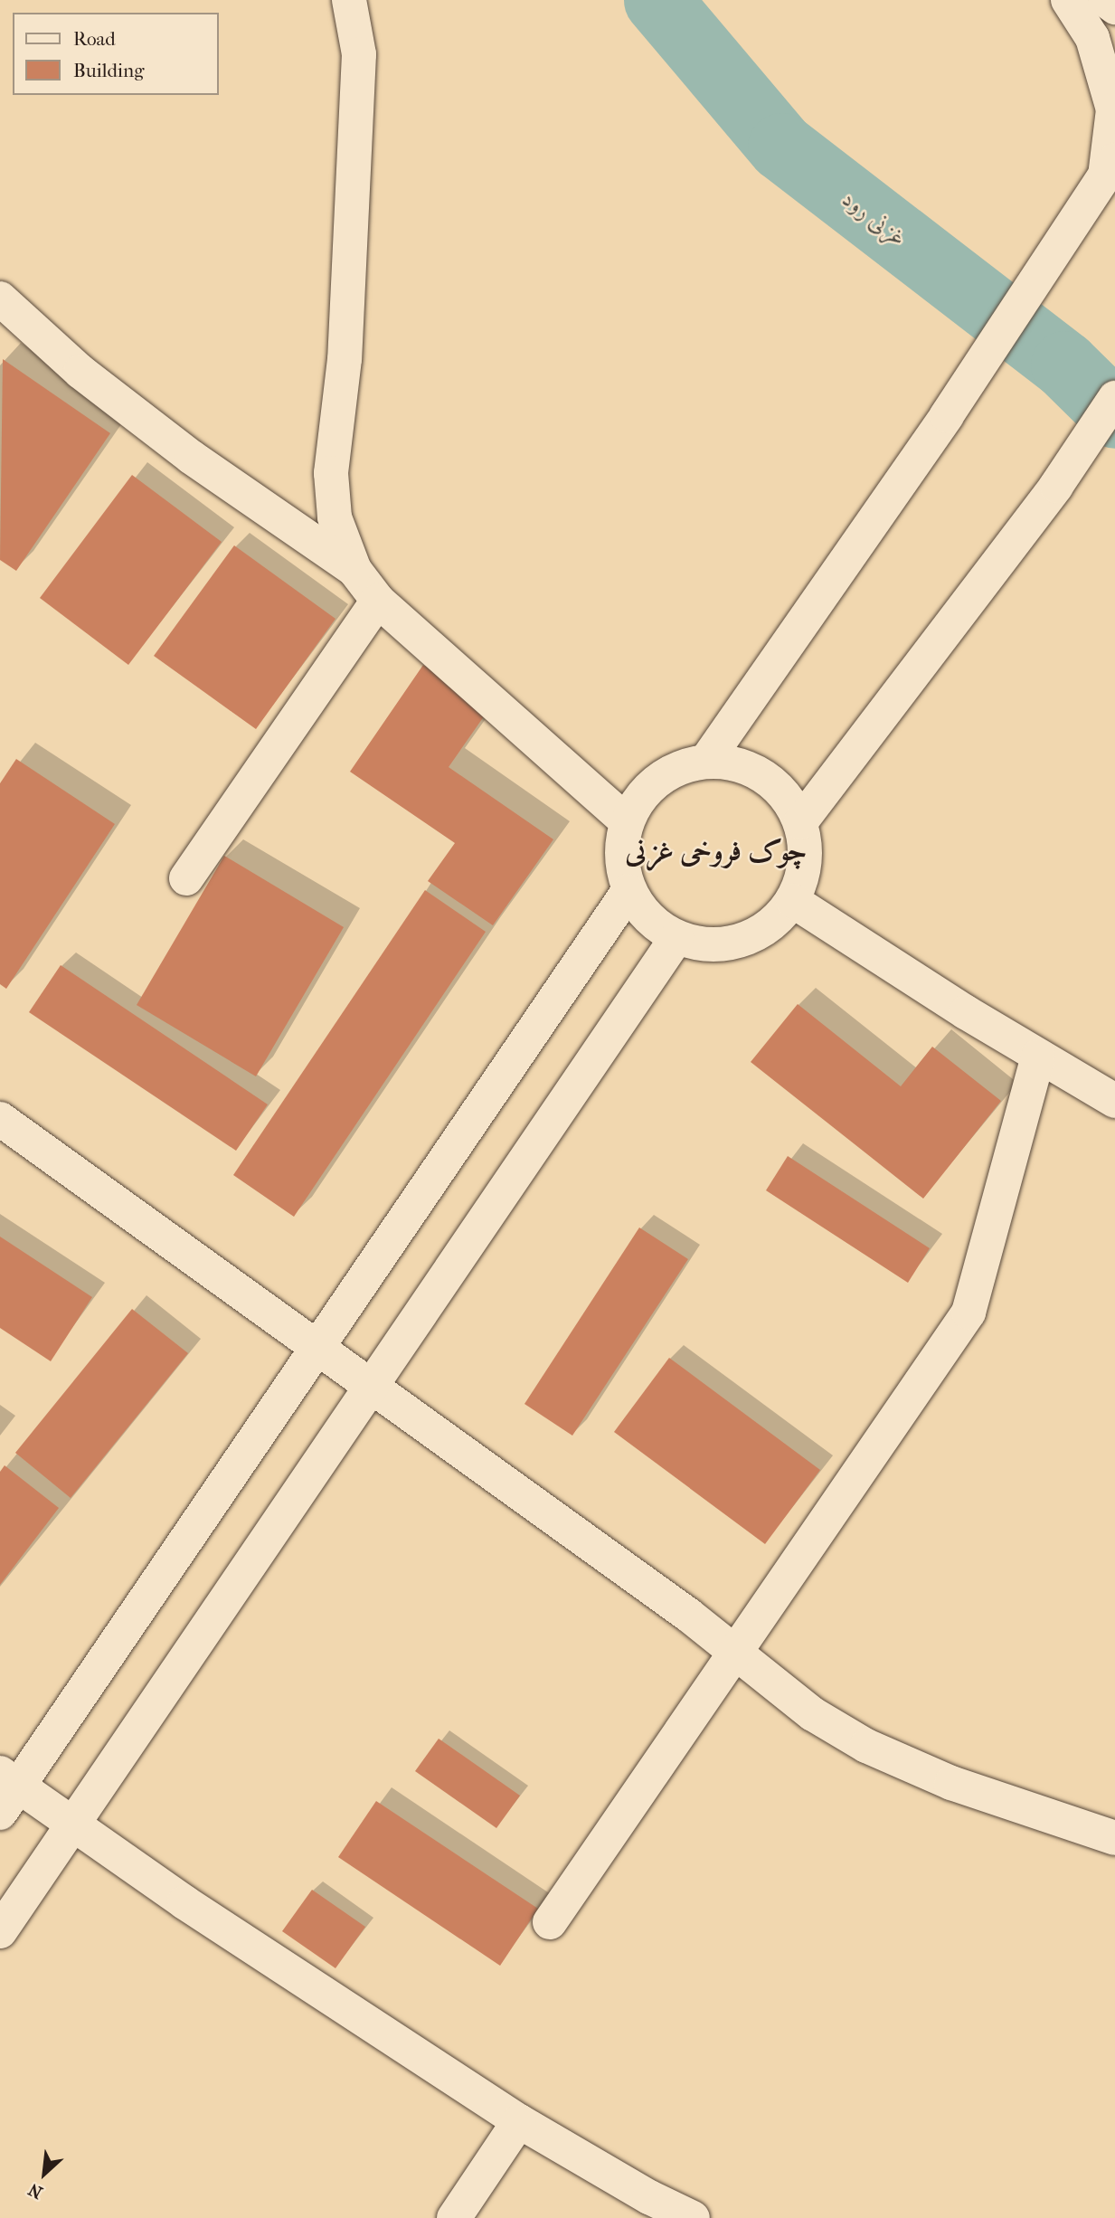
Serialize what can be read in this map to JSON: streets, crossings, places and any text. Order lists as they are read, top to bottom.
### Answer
{
  "districts": ["چوک فروخی غزنی"],
  "water": ["غزنی رود"],
  "legend": ["Road", "Building"],
  "north": "bottom left"
}
